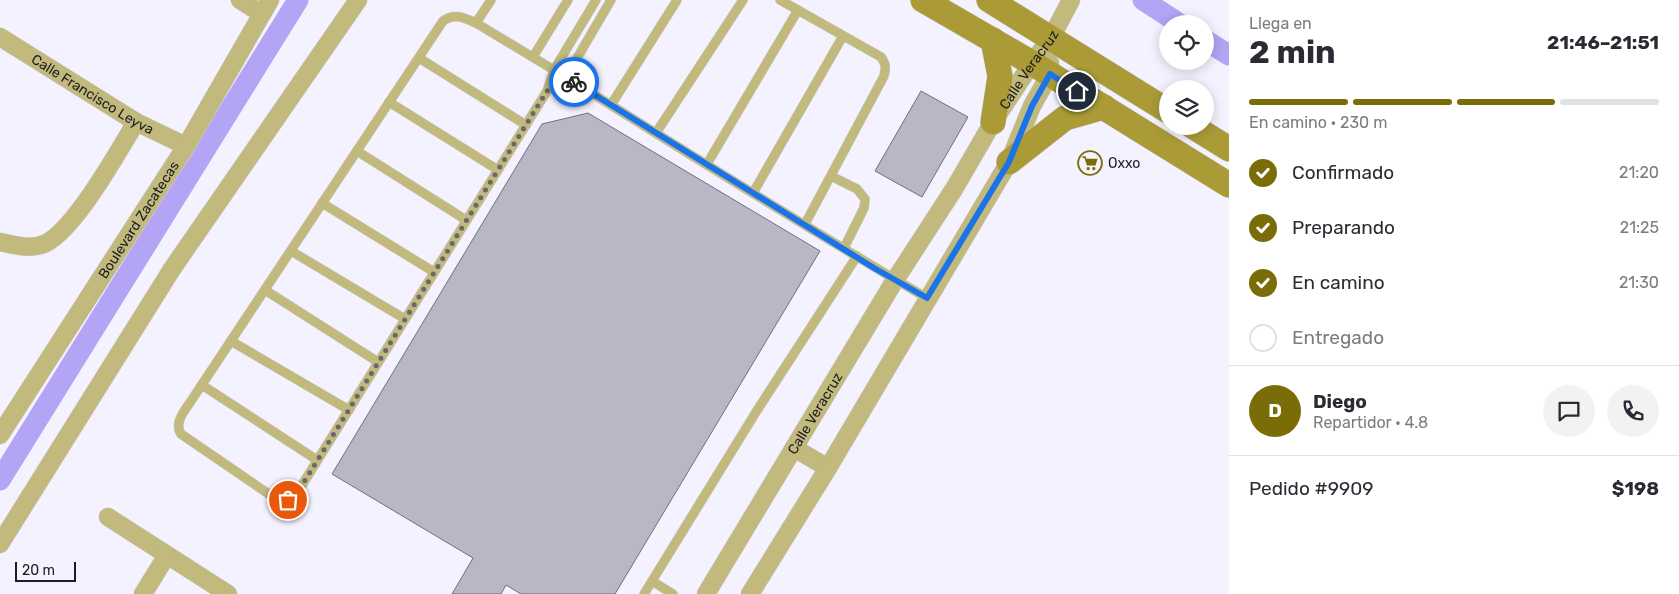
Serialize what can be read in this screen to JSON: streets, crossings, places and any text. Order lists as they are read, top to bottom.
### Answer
{
  "streets": {
    "street": ["Calle Veracruz", "Calle Francisco Leyva", "Boulevard Zacatecas"]
  },
  "crossings": [
    ["Calle Francisco Leyva", "Boulevard Zacatecas"]
  ],
  "places": {
    "supermarket": ["Oxxo"]
  },
  "scale_bar": "20 m",
  "page": {
    "heading": ["2 min", "Llega en", "21:46–21:51"],
    "panel": [
      "Diego",
      "Repartidor · 4.8",
      "Pedido #9909",
      "$198"
    ],
    "bar": "En camino · 230 m",
    "list": [
      ["Confirmado", "21:20"],
      ["Preparando", "21:25"],
      ["En camino", "21:30"],
      "Entregado"
    ],
    "round": "D",
    "scale": "20 m"
  }
}
